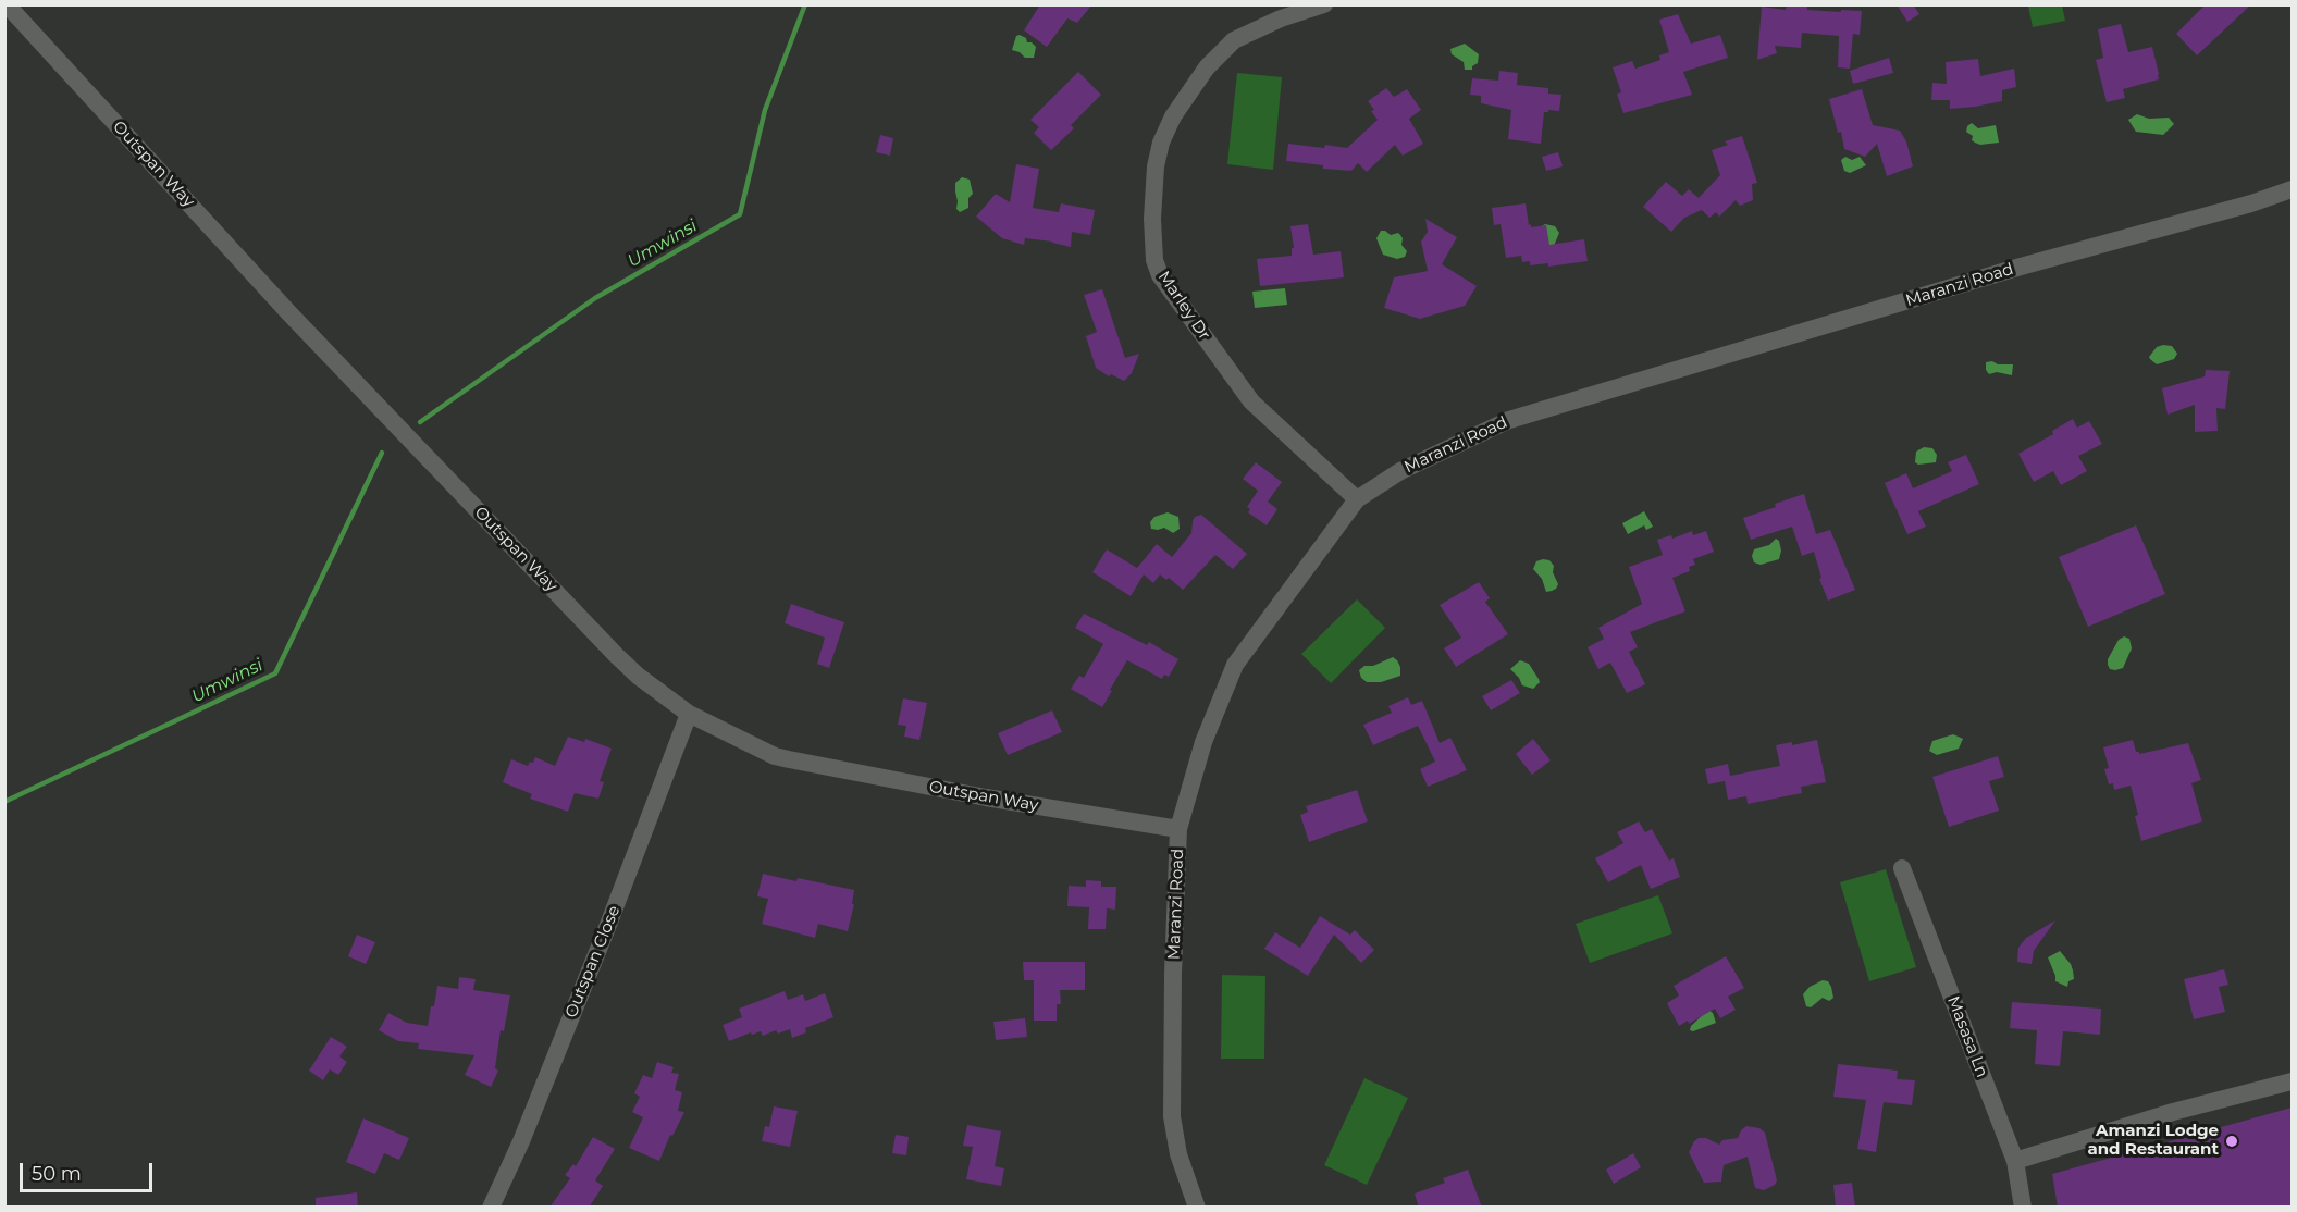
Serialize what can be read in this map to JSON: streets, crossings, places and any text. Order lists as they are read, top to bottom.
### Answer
{
  "streets": {
    "street": [
      "Outspan Way",
      "Maranzi Road",
      "Marley Dr",
      "Outspan Close",
      "Masasa Ln"
    ]
  },
  "crossings": [
    ["Outspan Way", "Maranzi Road"],
    ["Outspan Way", "Outspan Close"],
    ["Maranzi Road", "Marley Dr"]
  ],
  "water": ["Umwinsi"],
  "places": ["Amanzi Lodge and Restaurant"],
  "scale_bar": "50 m"
}
